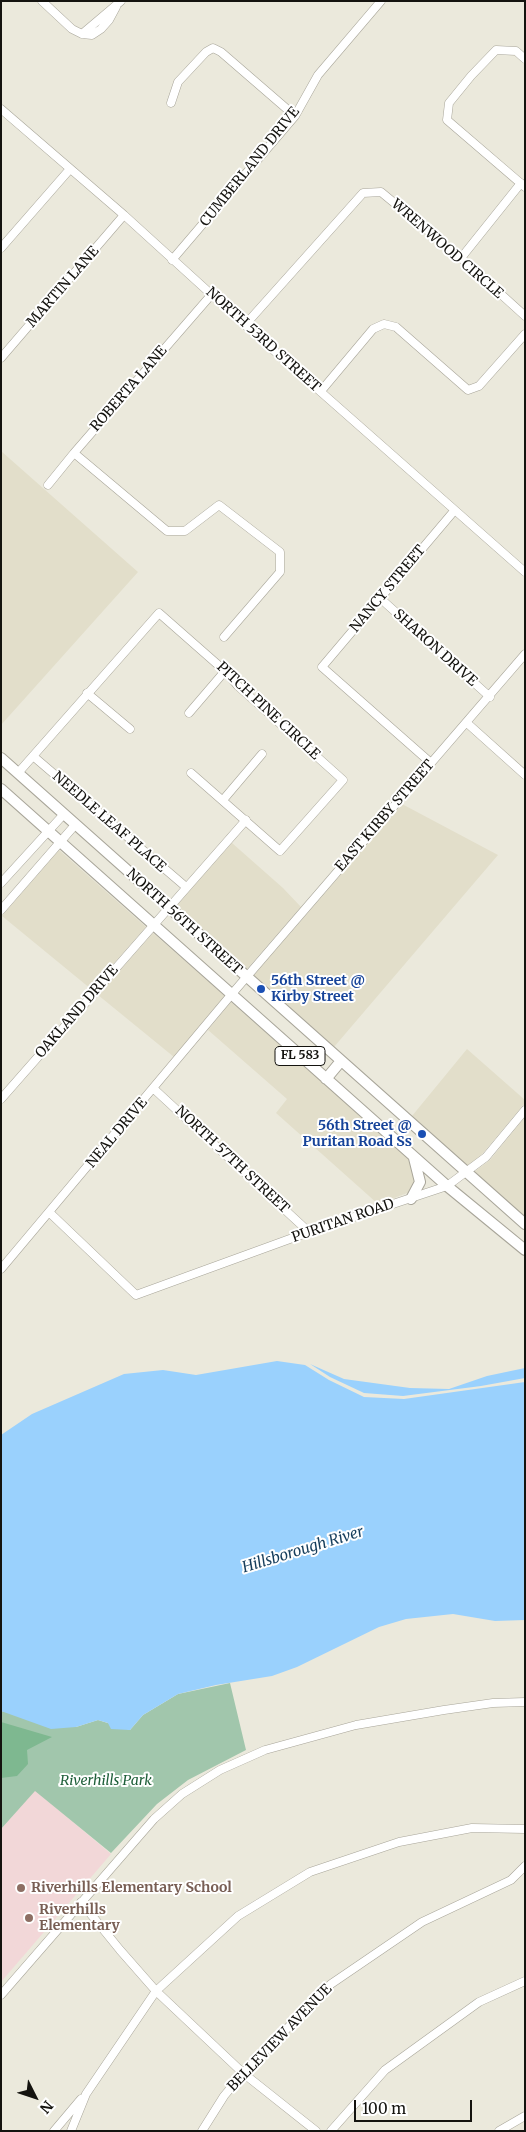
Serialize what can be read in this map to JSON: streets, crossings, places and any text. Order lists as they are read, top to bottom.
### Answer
{
  "streets": {
    "main road": ["NORTH 56TH STREET", "FL 583"],
    "street": [
      "CUMBERLAND DRIVE",
      "WRENWOOD CIRCLE",
      "MARTIN LANE",
      "NORTH 53RD STREET",
      "ROBERTA LANE",
      "NANCY STREET",
      "SHARON DRIVE",
      "PITCH PINE CIRCLE",
      "EAST KIRBY STREET",
      "NEEDLE LEAF PLACE",
      "OAKLAND DRIVE",
      "NEAL DRIVE",
      "NORTH 57TH STREET",
      "PURITAN ROAD",
      "BELLEVIEW AVENUE"
    ]
  },
  "crossings": [
    ["CUMBERLAND DRIVE", "NORTH 53RD STREET"],
    ["WRENWOOD CIRCLE", "NORTH 53RD STREET"],
    ["MARTIN LANE", "NORTH 53RD STREET"],
    ["NORTH 53RD STREET", "ROBERTA LANE"],
    ["NORTH 53RD STREET", "NANCY STREET"],
    ["NANCY STREET", "SHARON DRIVE"],
    ["NANCY STREET", "EAST KIRBY STREET"],
    ["SHARON DRIVE", "EAST KIRBY STREET"],
    ["PITCH PINE CIRCLE", "NEEDLE LEAF PLACE"],
    ["PITCH PINE CIRCLE", "NORTH 56TH STREET"],
    ["EAST KIRBY STREET", "NORTH 56TH STREET"],
    ["EAST KIRBY STREET", "NEAL DRIVE"],
    ["NORTH 56TH STREET", "OAKLAND DRIVE"],
    ["NORTH 56TH STREET", "NEAL DRIVE"],
    ["NORTH 56TH STREET", "PURITAN ROAD"],
    ["NEAL DRIVE", "NORTH 57TH STREET"],
    ["NEAL DRIVE", "PURITAN ROAD"],
    ["NORTH 57TH STREET", "PURITAN ROAD"]
  ],
  "water": ["Hillsborough River"],
  "parks": ["Riverhills Park"],
  "places": [
    "56th Street @ Kirby Street",
    "56th Street @ Puritan Road Ss",
    "Riverhills Elementary School",
    "Riverhills Elementary"
  ],
  "scale_bar": "100 m",
  "north": "bottom right"
}
